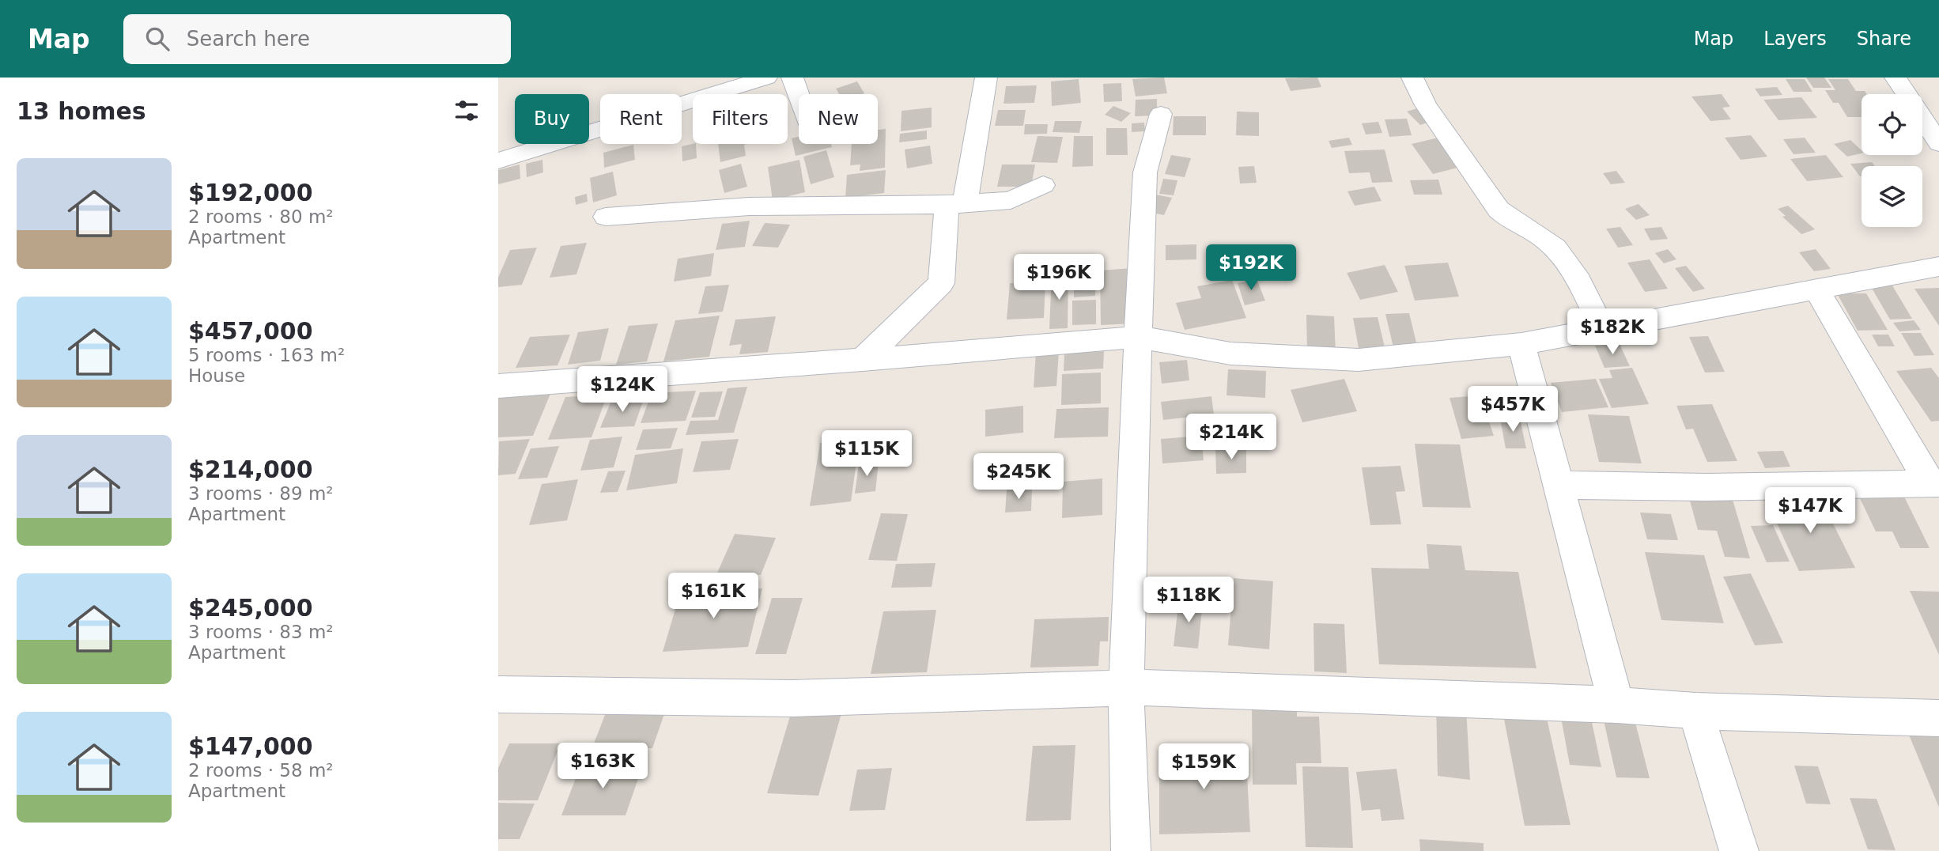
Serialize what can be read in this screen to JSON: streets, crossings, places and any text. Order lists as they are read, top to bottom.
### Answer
{
  "page": {
    "header": "Map",
    "search": "Search here",
    "nav": ["Map", "Layers", "Share"],
    "heading": "13 homes",
    "chip": [
      "Buy",
      "Rent",
      "Filters",
      "New"
    ],
    "list": [
      {
        "name": "$192,000",
        "note": "2 rooms · 80 m² · Apartment"
      },
      {
        "name": "$457,000",
        "note": "5 rooms · 163 m² · House"
      },
      {
        "name": "$214,000",
        "note": "3 rooms · 89 m² · Apartment"
      },
      {
        "name": "$245,000",
        "note": "3 rooms · 83 m² · Apartment"
      },
      {
        "name": "$147,000",
        "note": "2 rooms · 58 m² · Apartment"
      }
    ],
    "price": [
      "$192K",
      "$196K",
      "$182K",
      "$124K",
      "$457K",
      "$214K",
      "$115K",
      "$245K",
      "$147K",
      "$161K",
      "$118K",
      "$163K",
      "$159K"
    ]
  }
}
